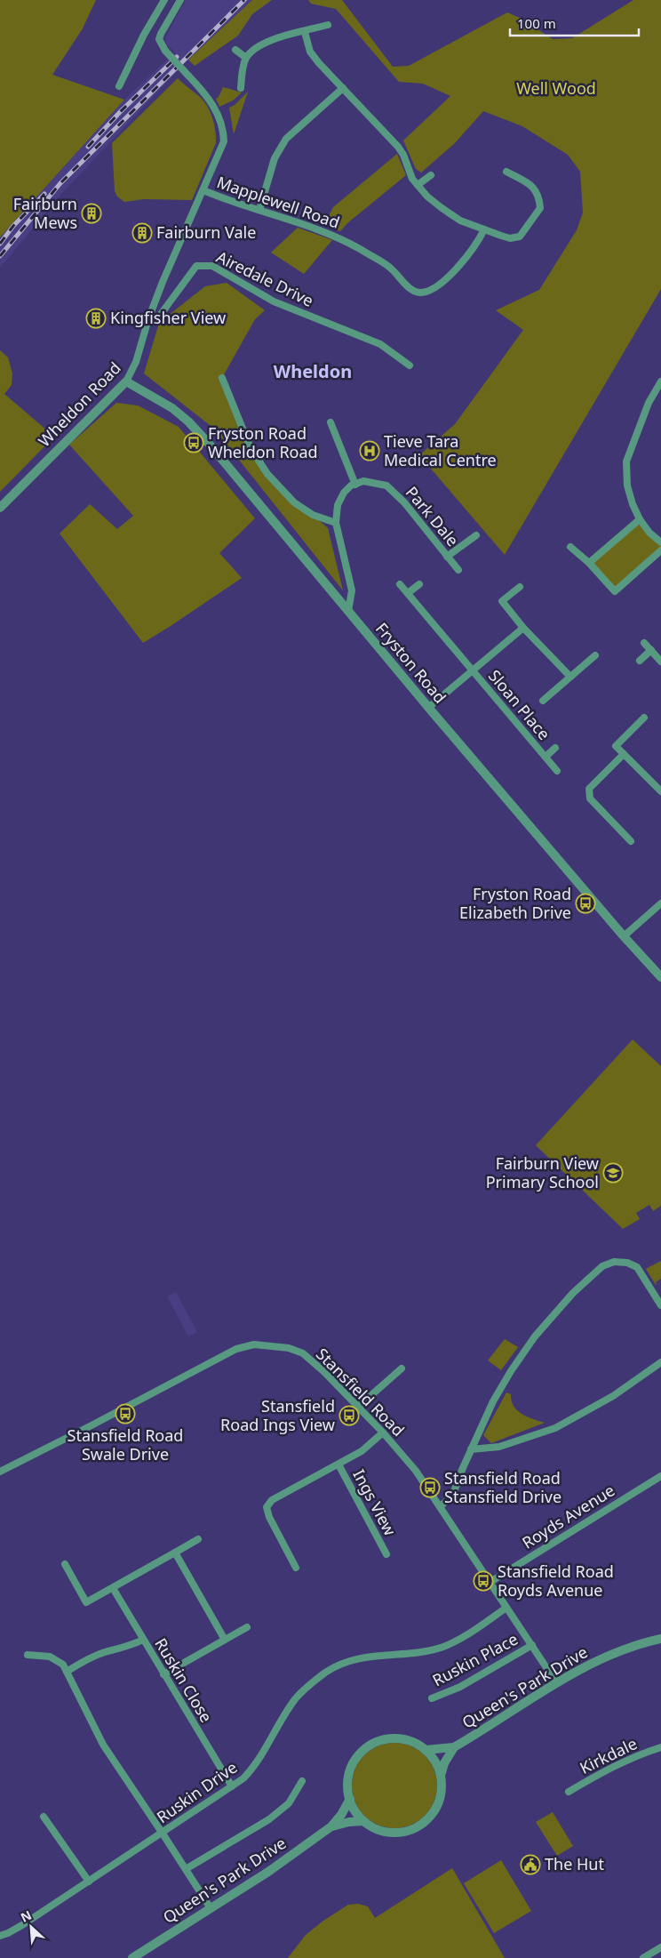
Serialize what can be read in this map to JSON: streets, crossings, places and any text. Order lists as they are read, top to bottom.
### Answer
{
  "streets": {
    "street": [
      "Mapplewell Road",
      "Airedale Drive",
      "Wheldon Road",
      "Park Dale",
      "Fryston Road",
      "Sloan Place",
      "Stansfield Road",
      "Ings View",
      "Royds Avenue",
      "Ruskin Place",
      "Ruskin Close",
      "Queen's Park Drive",
      "Kirkdale",
      "Ruskin Drive"
    ]
  },
  "crossings": [
    ["Mapplewell Road", "Wheldon Road"],
    ["Airedale Drive", "Wheldon Road"],
    ["Wheldon Road", "Fryston Road"],
    ["Fryston Road", "Sloan Place"],
    ["Stansfield Road", "Ings View"],
    ["Stansfield Road", "Royds Avenue"],
    ["Stansfield Road", "Ruskin Place"],
    ["Stansfield Road", "Queen's Park Drive"],
    ["Stansfield Road", "Ruskin Drive"],
    ["Ruskin Close", "Ruskin Drive"]
  ],
  "districts": ["Wheldon"],
  "parks": ["Well Wood"],
  "places": {
    "building": ["Fairburn Mews", "Fairburn Vale", "Kingfisher View"],
    "bus stop": [
      "Fryston Road Wheldon Road",
      "Fryston Road Elizabeth Drive",
      "Stansfield Road Swale Drive",
      "Stansfield Road Ings View",
      "Stansfield Road Stansfield Drive",
      "Stansfield Road Royds Avenue"
    ],
    "hospital": ["Tieve Tara Medical Centre"],
    "school or university": ["Fairburn View Primary School"],
    "public building": ["The Hut"]
  },
  "scale_bar": "100 m",
  "north": "top left"
}
